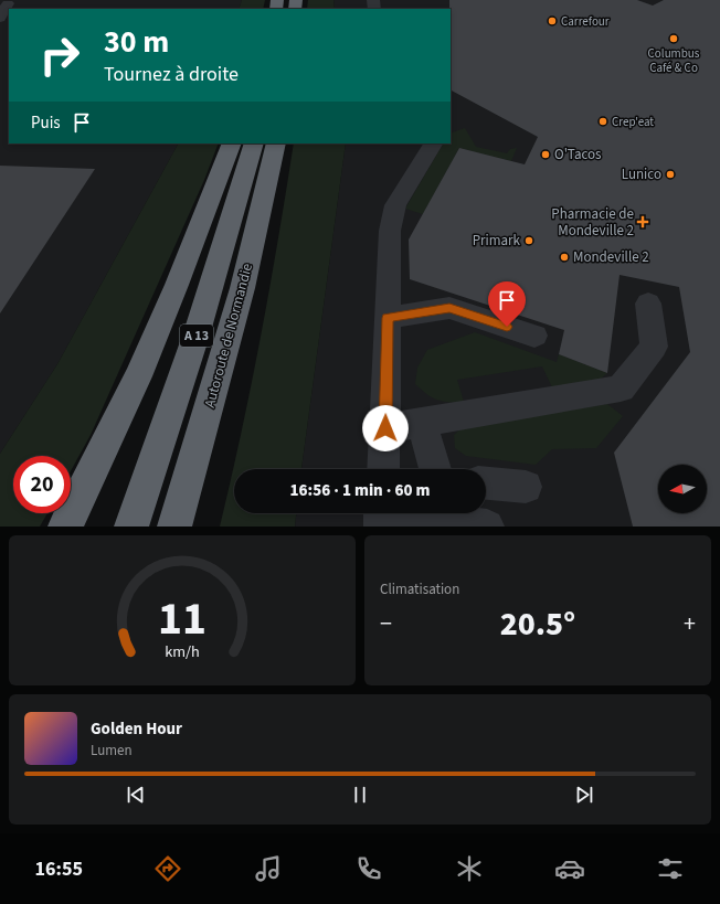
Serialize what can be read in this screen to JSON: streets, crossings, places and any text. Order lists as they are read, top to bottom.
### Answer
{
  "streets": {
    "highway": ["A 13", "Autoroute de Normandie"]
  },
  "places": {
    "other": [
      "Carrefour",
      "Columbus Café & Co",
      "Crep'eat",
      "O'Tacos",
      "Lunico",
      "Primark",
      "Mondeville 2"
    ],
    "health": ["Pharmacie de Mondeville 2"]
  },
  "north": "left",
  "page": {
    "turn": ["30 m", "Tournez à droite"],
    "then": "Puis",
    "limit": "20",
    "trip": "16:56 · 1 min · 60 m",
    "tile": "Climatisation",
    "heat": ["−", "20.5°", "+"],
    "song": ["Golden Hour", "Lumen"],
    "tabs": "16:55",
    "gauge": ["11", "km/h"]
  }
}
